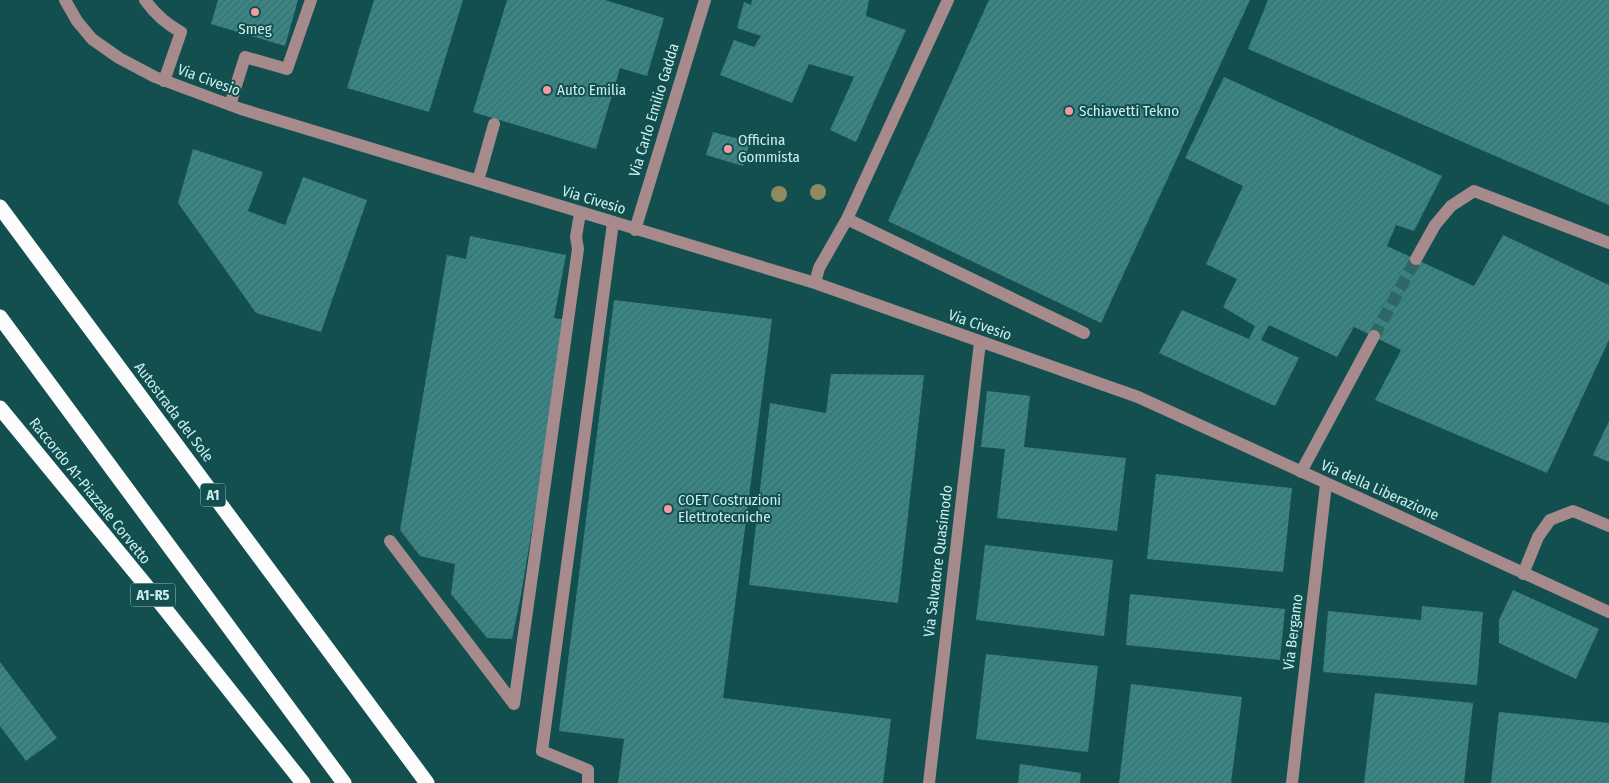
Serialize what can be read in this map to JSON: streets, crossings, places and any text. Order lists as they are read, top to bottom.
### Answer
{
  "streets": {
    "highway": [
      "Autostrada del Sole",
      "Raccordo A1-Piazzale Corvetto",
      "A1",
      "A1-R5"
    ],
    "street": [
      "Via Civesio",
      "Via Carlo Emilio Gadda",
      "Via della Liberazione",
      "Via Salvatore Quasimodo",
      "Via Bergamo"
    ]
  },
  "crossings": [
    ["Via Civesio", "Via Carlo Emilio Gadda"],
    ["Via Civesio", "Via della Liberazione"],
    ["Via Civesio", "Via Salvatore Quasimodo"],
    ["Via della Liberazione", "Via Bergamo"]
  ],
  "places": [
    "Smeg",
    "Auto Emilia",
    "Schiavetti Tekno",
    "Officina Gommista",
    "COET Costruzioni Elettrotecniche"
  ]
}
